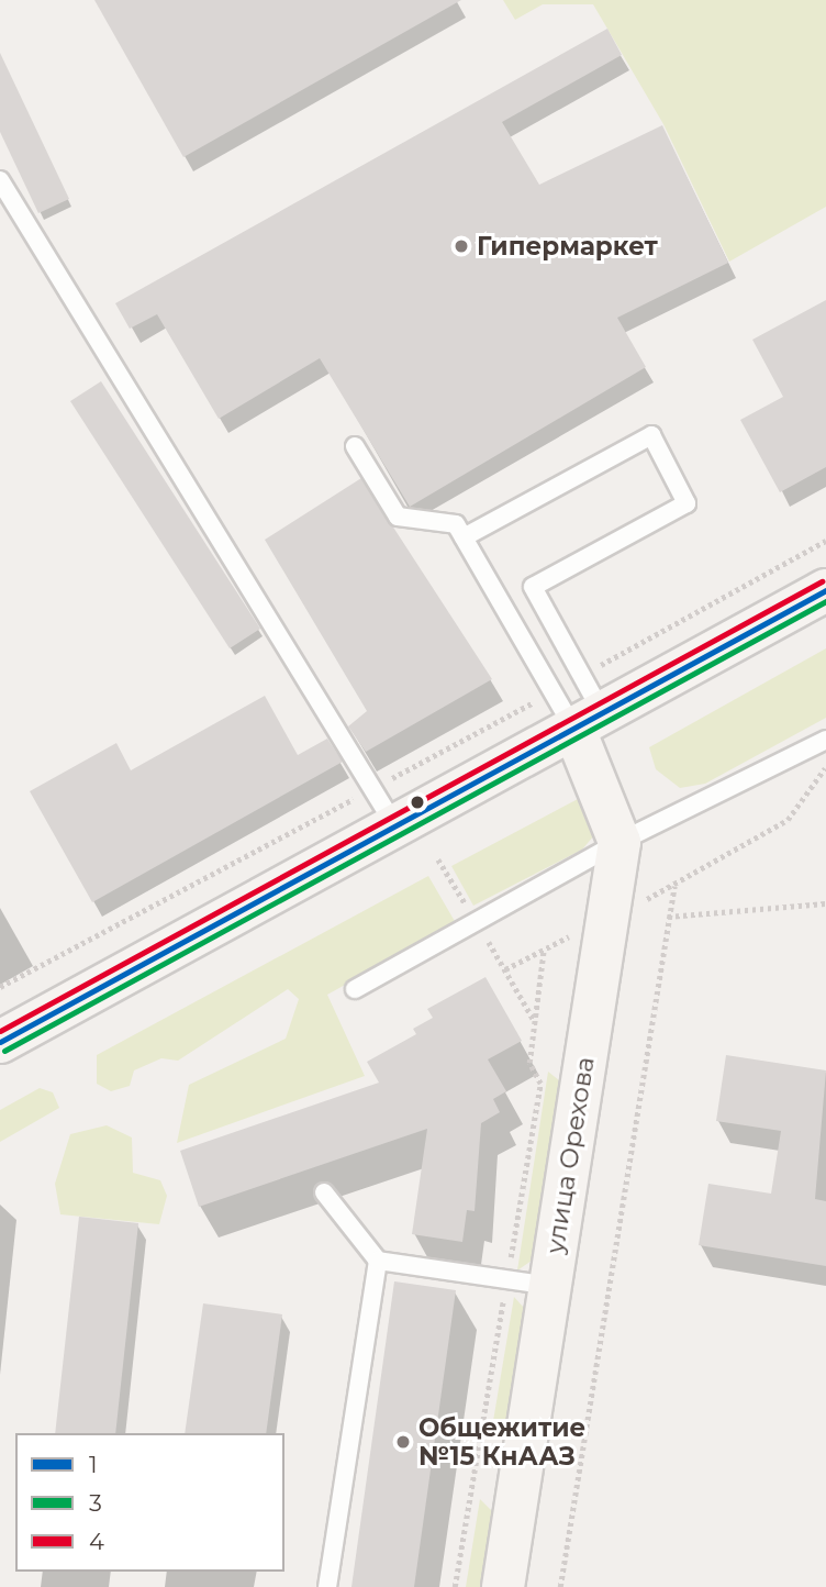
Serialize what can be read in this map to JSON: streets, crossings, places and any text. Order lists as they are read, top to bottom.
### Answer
{
  "streets": {
    "street": ["улица Орехова"]
  },
  "places": ["Гипермаркет", "Общежитие №15 КнААЗ"],
  "lines": ["transit line 4", "transit line 1", "transit line 3"],
  "legend": ["1", "3", "4"]
}
